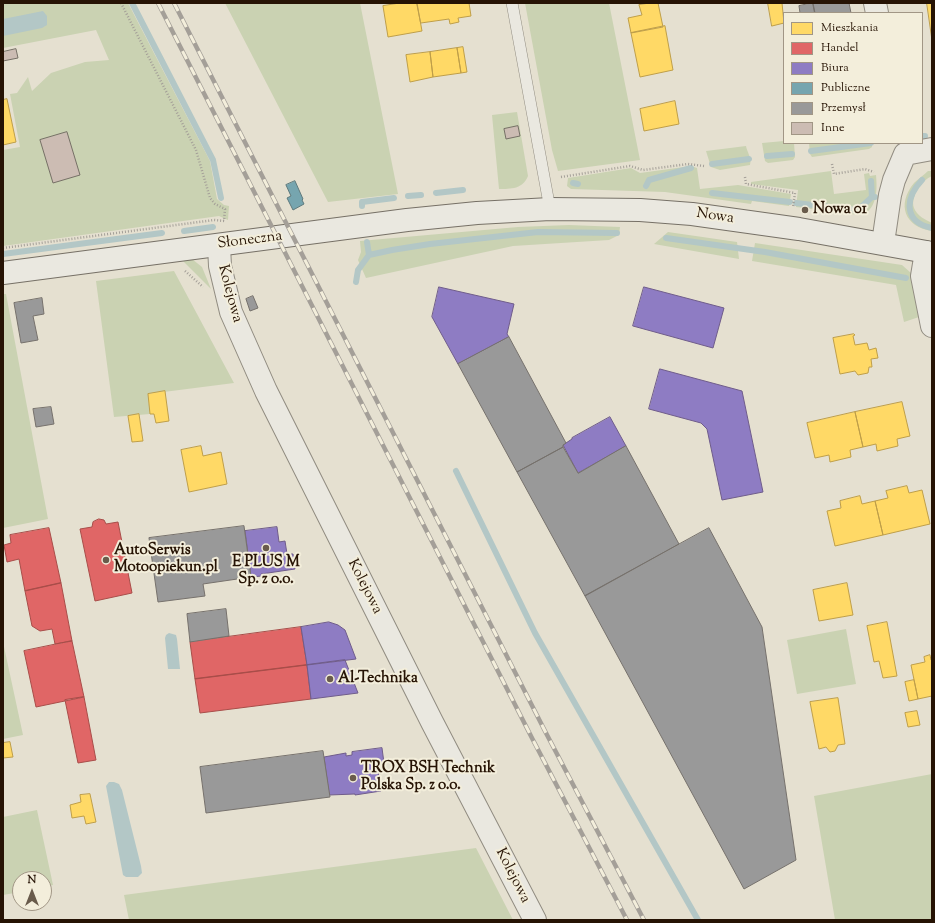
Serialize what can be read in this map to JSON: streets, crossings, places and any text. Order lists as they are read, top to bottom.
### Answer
{
  "streets": {
    "street": ["Nowa", "Słoneczna", "Kolejowa"]
  },
  "crossings": [
    ["Nowa", "Słoneczna"],
    ["Słoneczna", "Kolejowa"]
  ],
  "places": [
    "Nowa 01",
    "E PLUS M Sp. z o.o.",
    "AutoSerwis Motoopiekun.pl",
    "Al-Technika",
    "TROX BSH Technik Polska Sp. z o.o."
  ],
  "legend": [
    "Mieszkania",
    "Handel",
    "Biura",
    "Publiczne",
    "Przemysł",
    "Inne"
  ],
  "north": "top"
}
